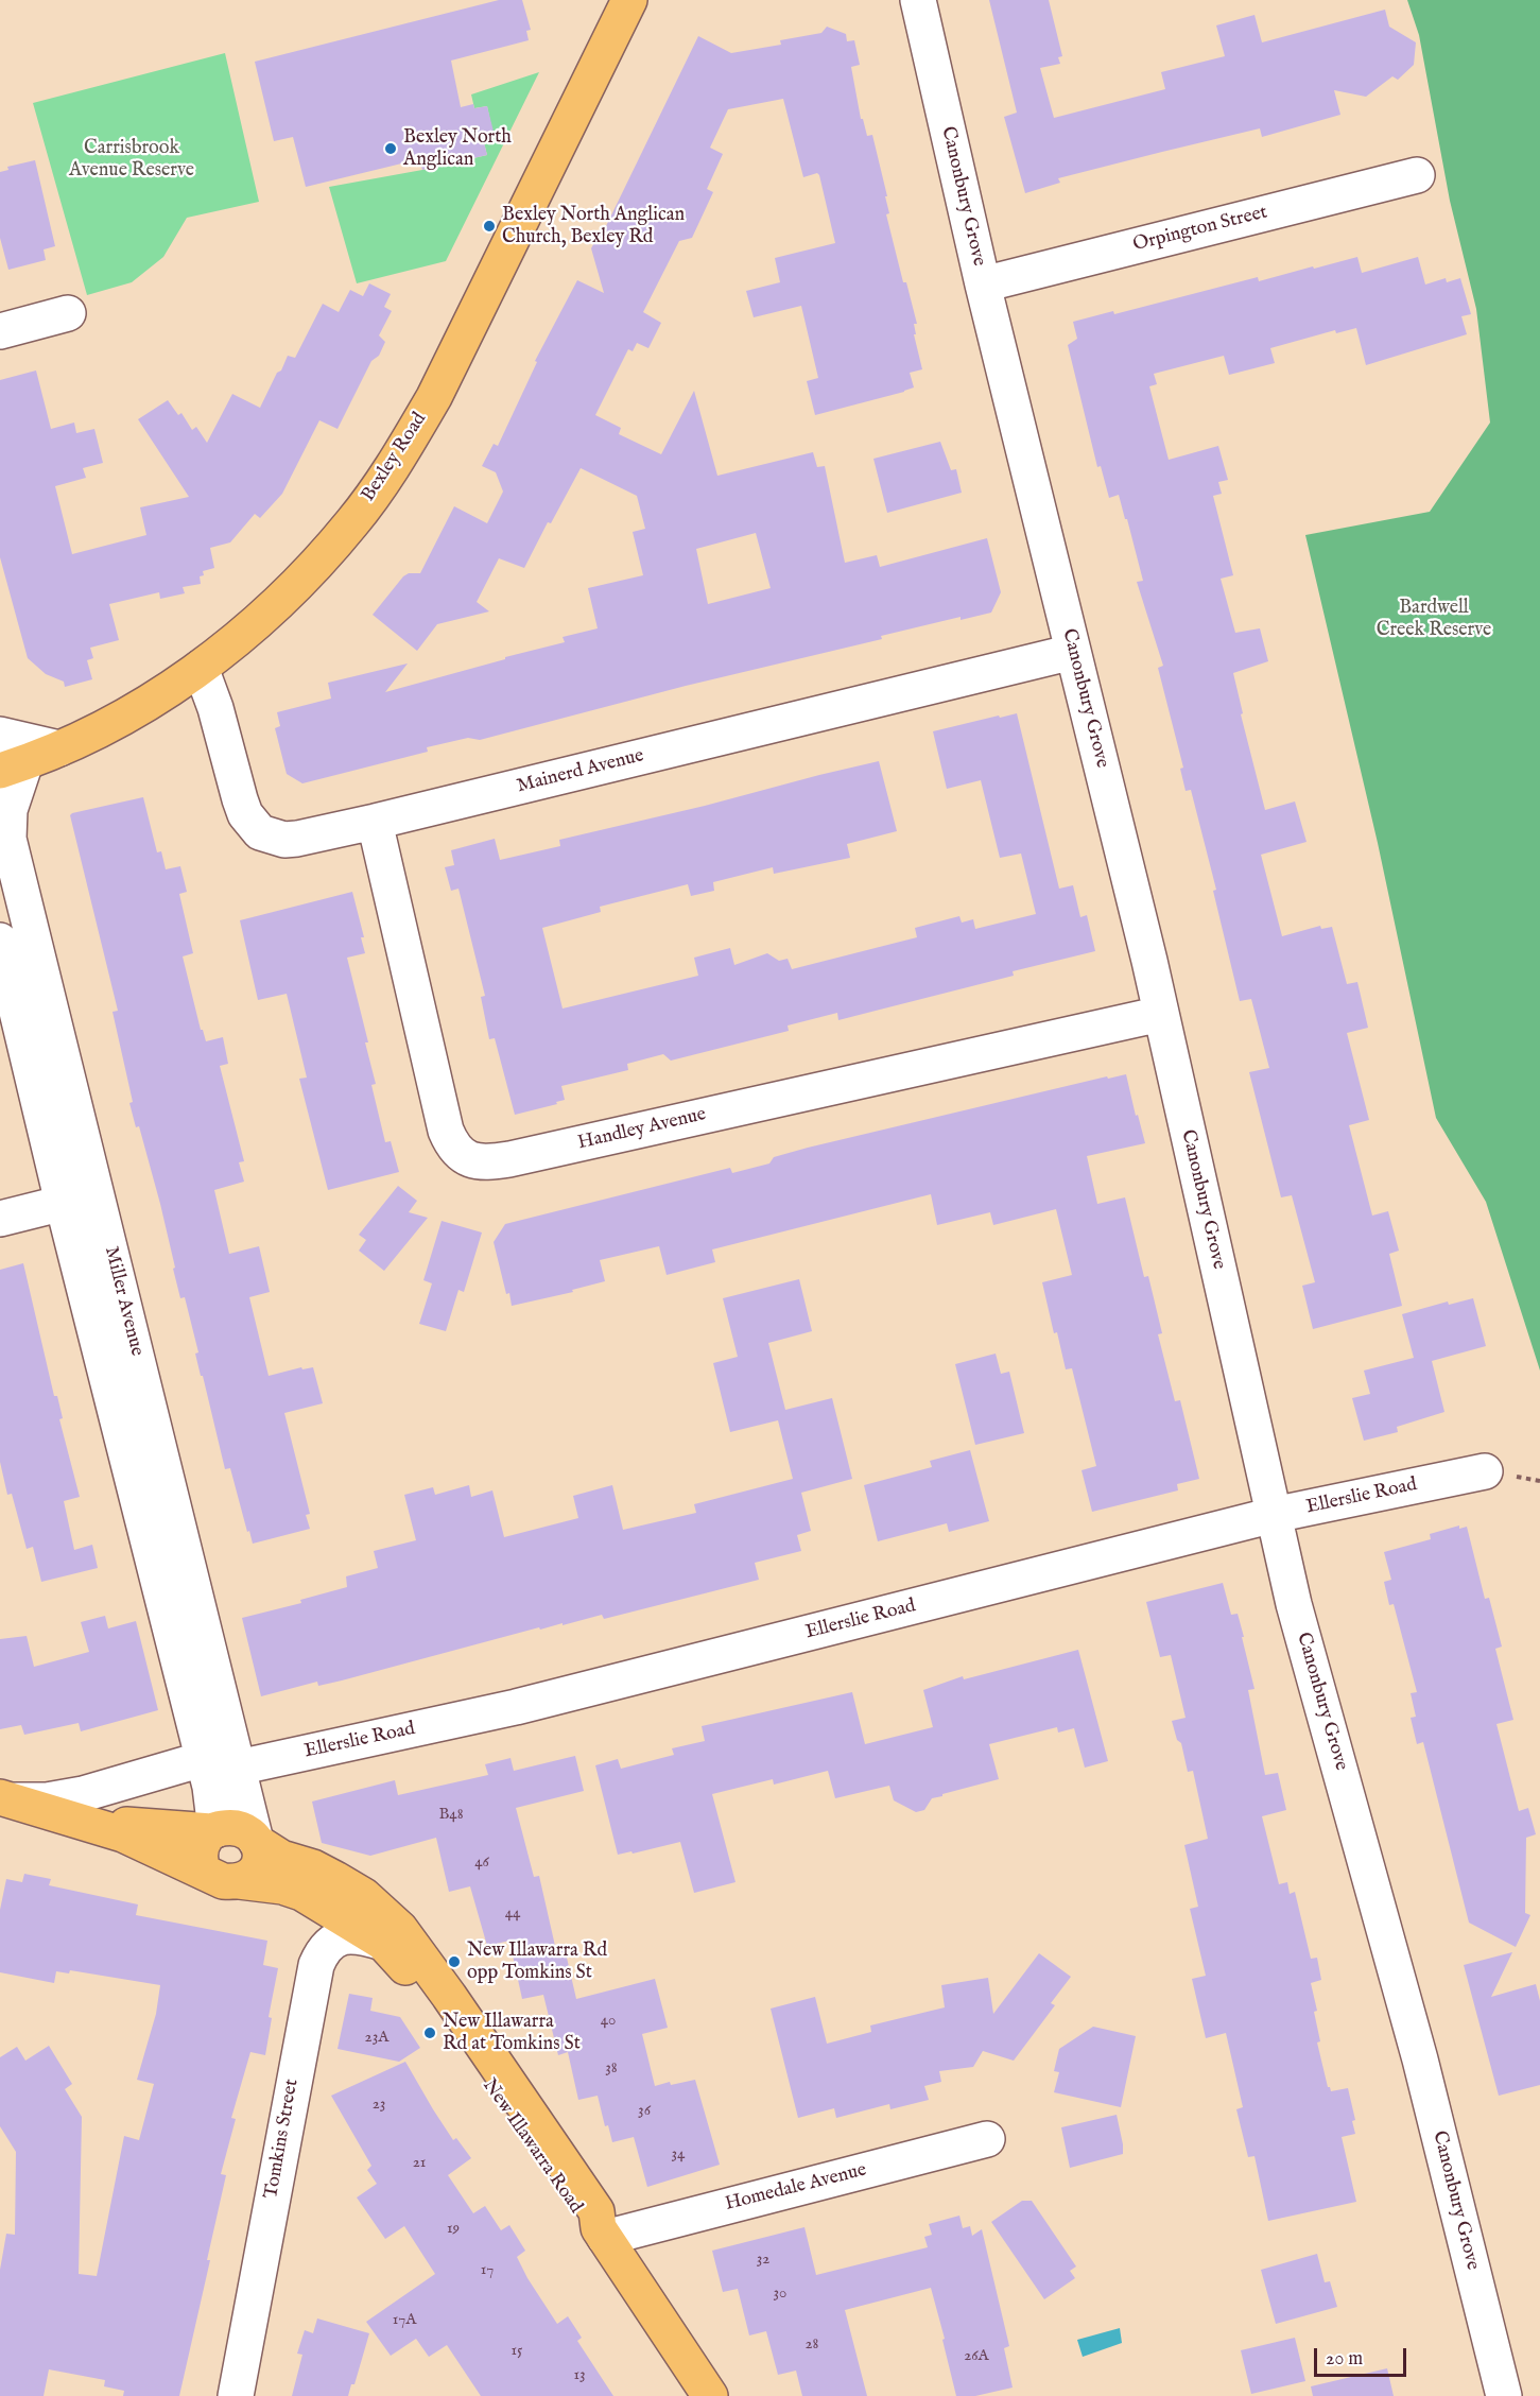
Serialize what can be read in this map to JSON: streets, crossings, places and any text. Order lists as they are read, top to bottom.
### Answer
{
  "streets": {
    "main road": ["Bexley Road", "New Illawarra Road"],
    "street": [
      "Canonbury Grove",
      "Orpington Street",
      "Mainerd Avenue",
      "Handley Avenue",
      "Miller Avenue",
      "Ellerslie Road",
      "Tomkins Street",
      "Homedale Avenue"
    ]
  },
  "crossings": [
    ["Canonbury Grove", "Orpington Street"],
    ["Canonbury Grove", "Mainerd Avenue"],
    ["Canonbury Grove", "Handley Avenue"],
    ["Canonbury Grove", "Ellerslie Road"],
    ["Bexley Road", "Mainerd Avenue"],
    ["Bexley Road", "Miller Avenue"],
    ["Mainerd Avenue", "Handley Avenue"],
    ["Miller Avenue", "Ellerslie Road"],
    ["Miller Avenue", "New Illawarra Road"],
    ["Tomkins Street", "New Illawarra Road"],
    ["New Illawarra Road", "Homedale Avenue"]
  ],
  "parks": ["Carrisbrook Avenue Reserve", "Bardwell Creek Reserve"],
  "places": [
    "Bexley North Anglican",
    "Bexley North Anglican Church, Bexley Rd",
    "New Illawarra Rd opp Tomkins St",
    "New Illawarra Rd at Tomkins St"
  ],
  "house_numbers": [
    "B48",
    "46",
    "44",
    "40",
    "23A",
    "38",
    "23",
    "36",
    "34",
    "21",
    "19",
    "32",
    "17",
    "30",
    "17A",
    "28",
    "15",
    "26A",
    "13"
  ],
  "scale_bar": "20 m"
}
